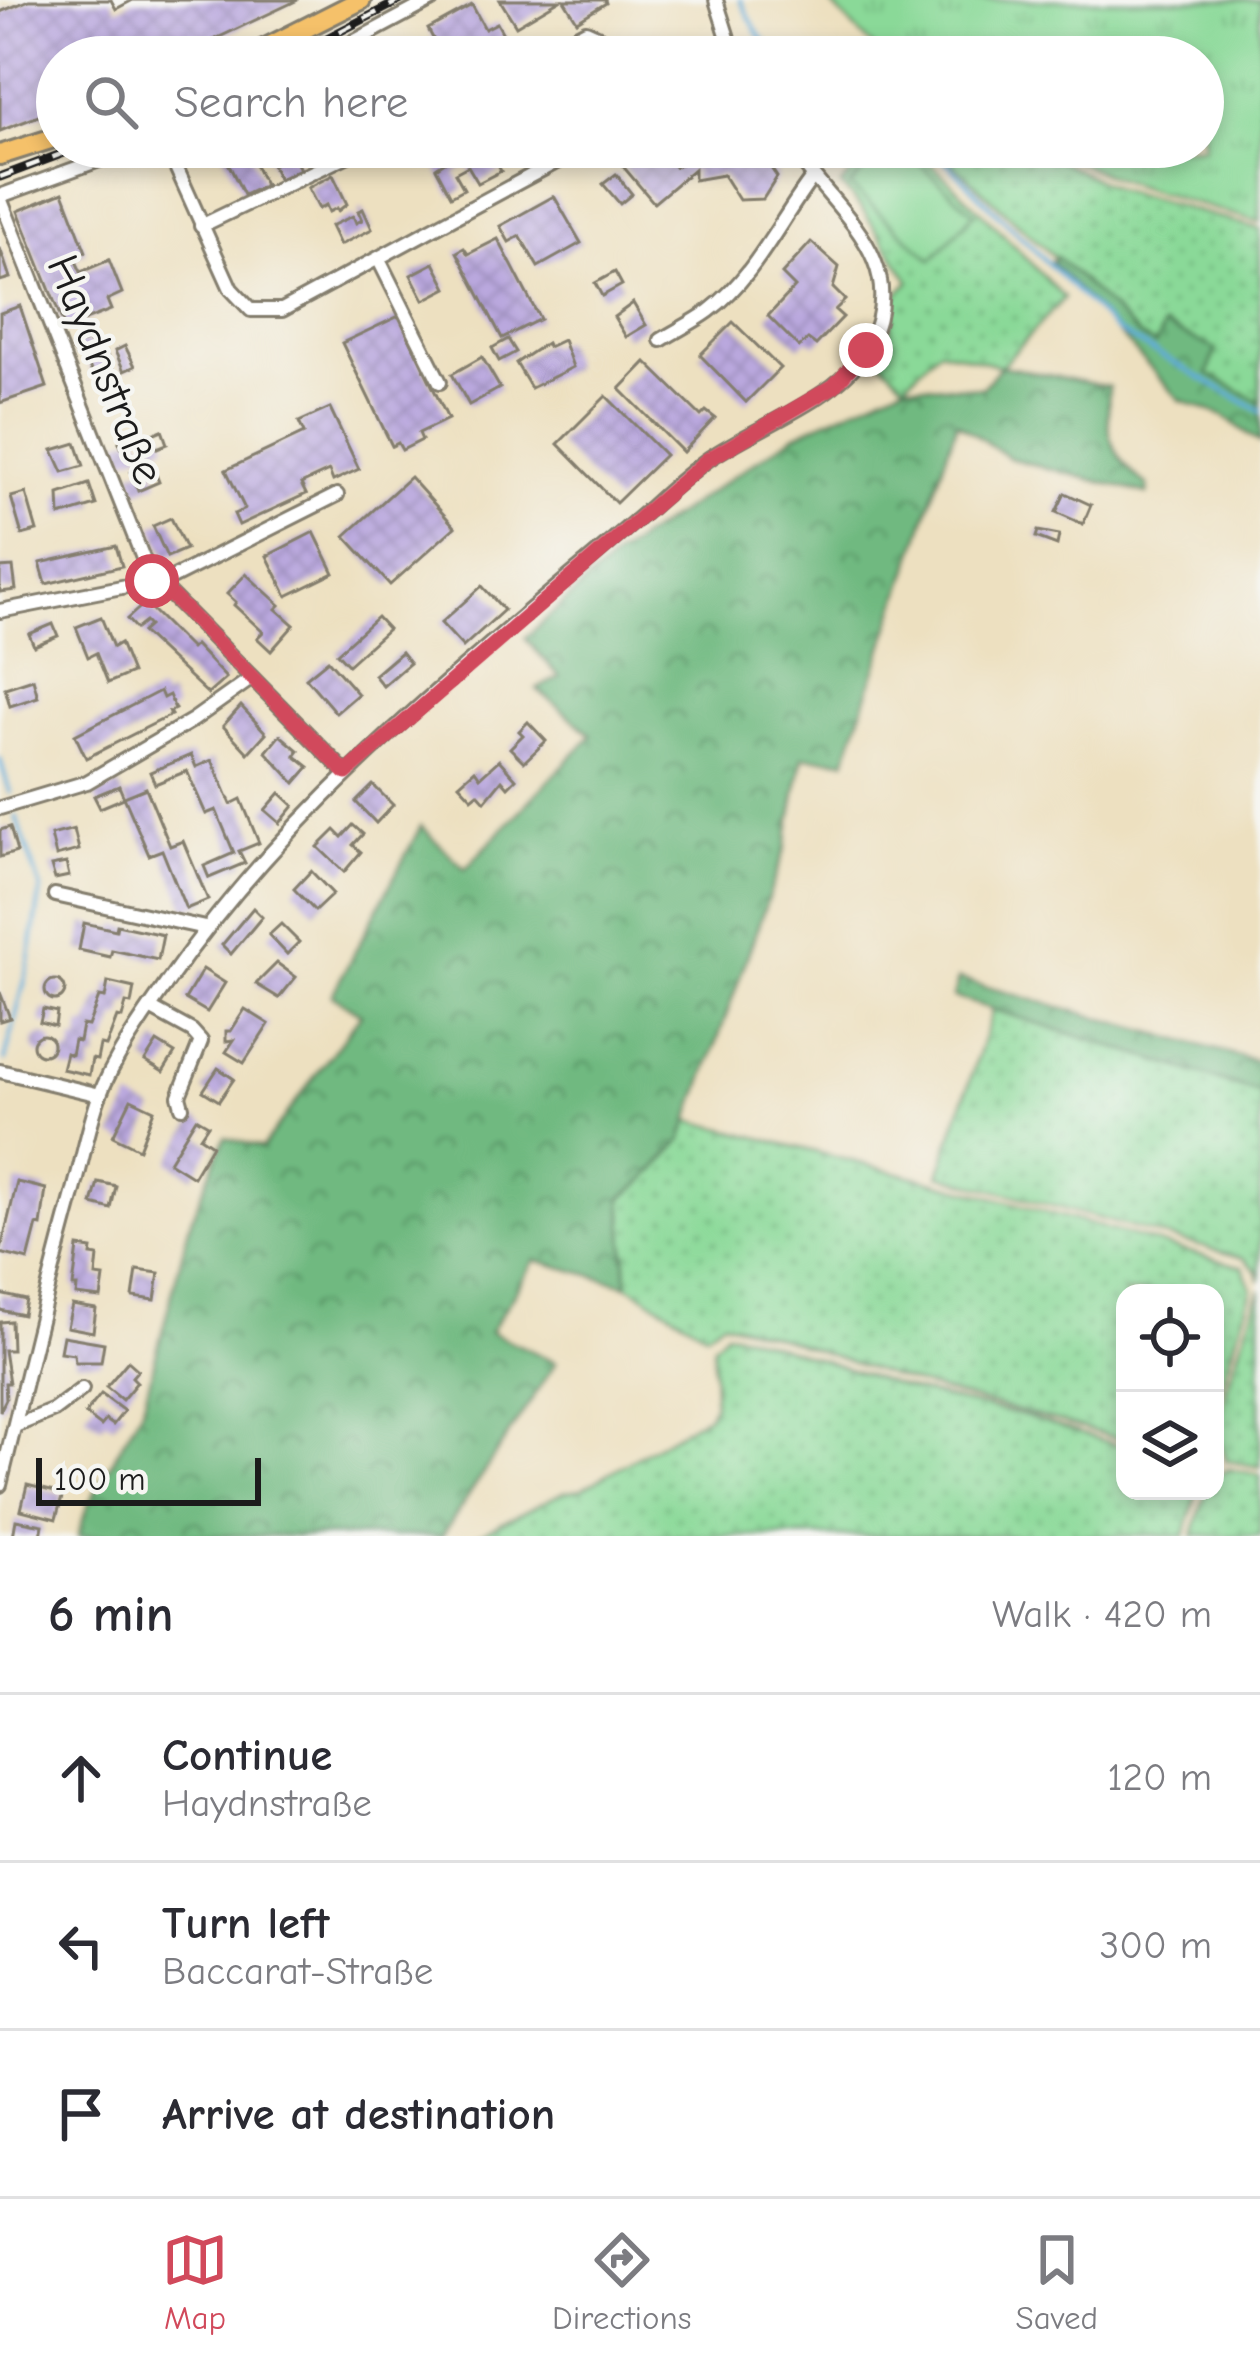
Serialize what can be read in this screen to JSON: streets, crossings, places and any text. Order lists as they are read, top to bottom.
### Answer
{
  "streets": {
    "street": ["Haydnstraße"]
  },
  "scale_bar": "100 m",
  "page": {
    "search": "Search here",
    "scale": "100 m",
    "heading": ["6 min", "Walk · 420 m"],
    "list": [
      ["Continue", "Haydnstraße", "120 m"],
      ["Turn left", "Baccarat-Straße", "300 m"],
      "Arrive at destination"
    ],
    "nav": ["Map", "Directions", "Saved"]
  }
}
